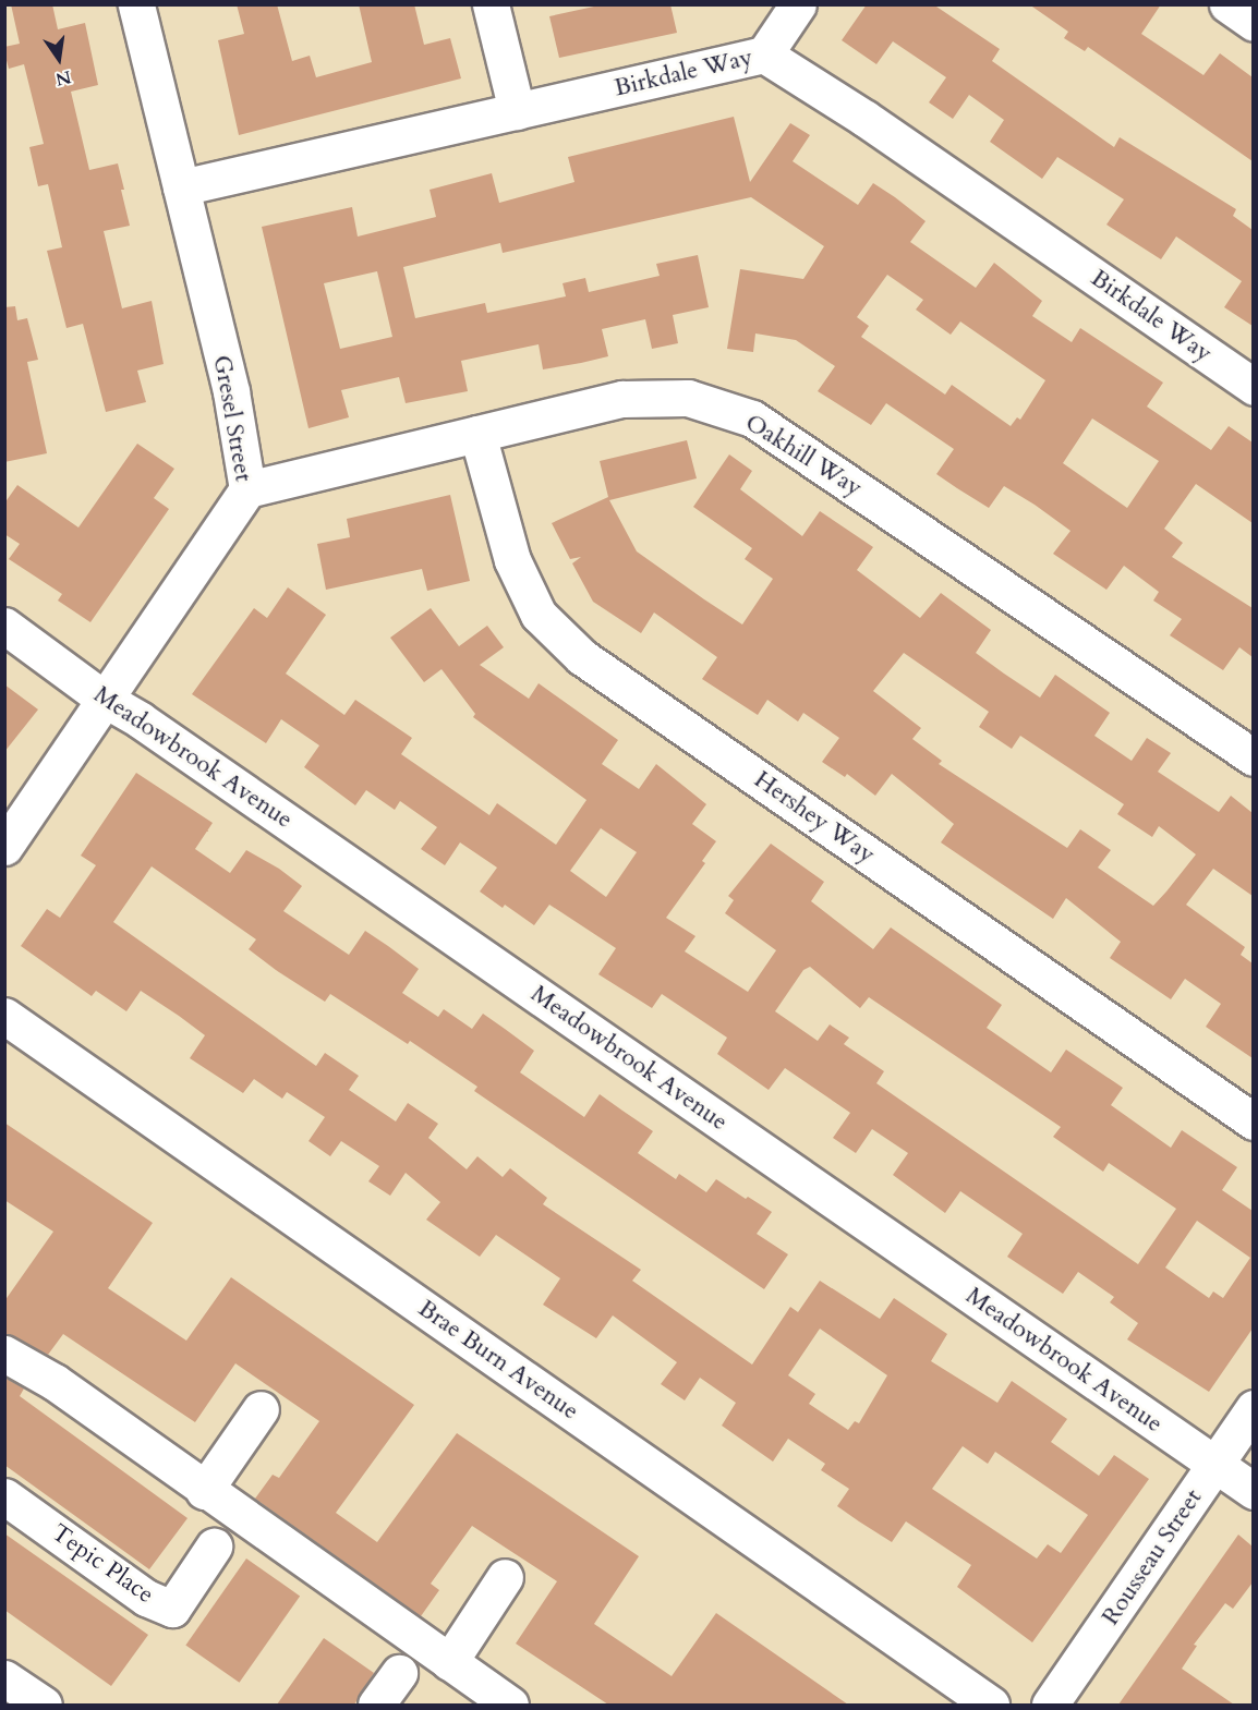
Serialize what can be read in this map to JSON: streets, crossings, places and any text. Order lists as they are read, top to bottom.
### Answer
{
  "streets": {
    "street": [
      "Birkdale Way",
      "Gresel Street",
      "Oakhill Way",
      "Meadowbrook Avenue",
      "Hershey Way",
      "Brae Burn Avenue",
      "Rousseau Street",
      "Tepic Place"
    ]
  },
  "crossings": [
    ["Birkdale Way", "Gresel Street"],
    ["Gresel Street", "Oakhill Way"],
    ["Gresel Street", "Meadowbrook Avenue"],
    ["Oakhill Way", "Hershey Way"],
    ["Meadowbrook Avenue", "Rousseau Street"]
  ],
  "north": "bottom"
}
